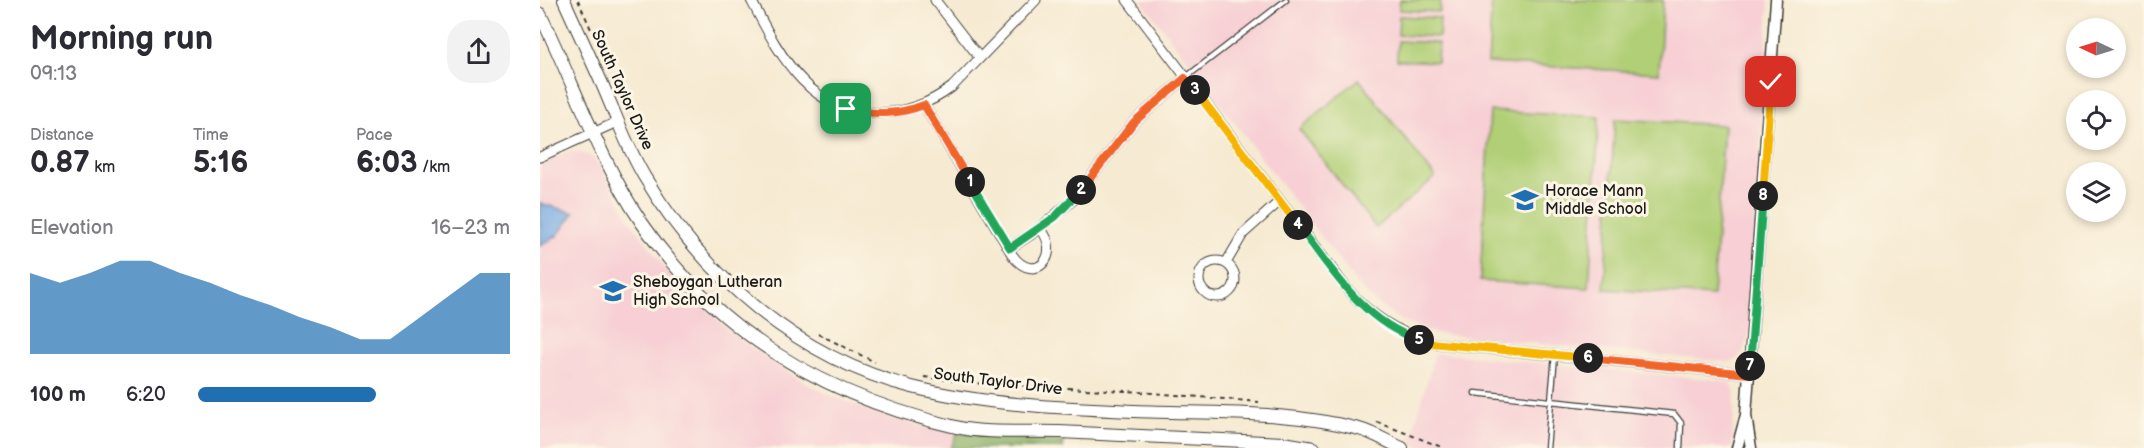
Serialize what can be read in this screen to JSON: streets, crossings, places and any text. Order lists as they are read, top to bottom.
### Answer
{
  "streets": {
    "main road": ["South Taylor Drive"]
  },
  "places": {
    "school or university": ["Horace Mann Middle School", "Sheboygan Lutheran High School"]
  },
  "north": "left",
  "page": {
    "heading": ["Morning run", "09:13"],
    "pins": [
      "3",
      "1",
      "2",
      "8",
      "4",
      "5",
      "6",
      "7"
    ],
    "stats": [
      ["Distance", "0.87 km"],
      ["Time", "5:16"],
      ["Pace", "6:03 /km"]
    ],
    "chart": ["Elevation", "16–23 m"],
    "list": [
      {
        "name": "100 m",
        "note": "6:20"
      }
    ]
  }
}
